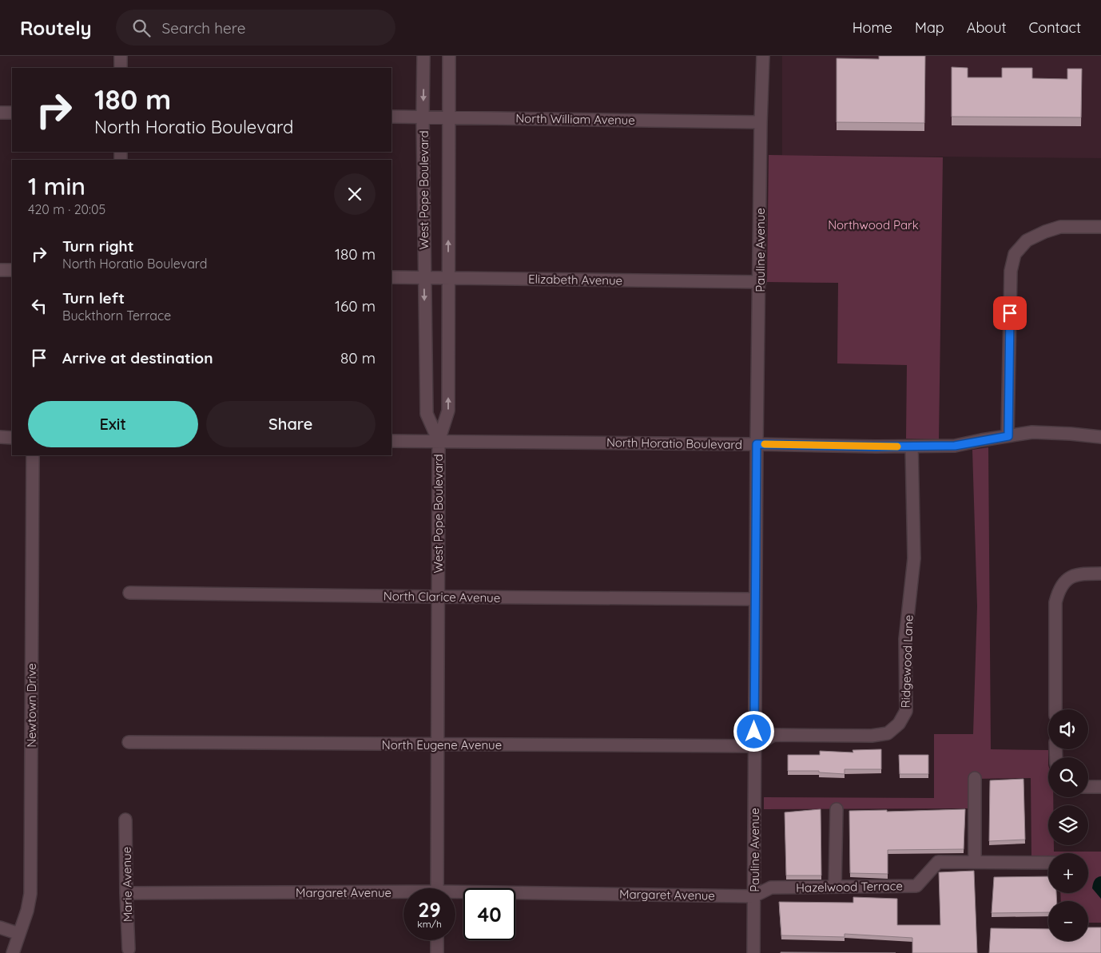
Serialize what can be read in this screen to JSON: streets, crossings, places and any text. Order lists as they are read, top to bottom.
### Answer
{
  "streets": {
    "street": [
      "North William Avenue",
      "West Pope Boulevard",
      "Pauline Avenue",
      "Elizabeth Avenue",
      "North Horatio Boulevard",
      "North Clarice Avenue",
      "Ridgewood Lane",
      "Newtown Drive",
      "North Eugene Avenue",
      "Marie Avenue",
      "Hazelwood Terrace",
      "Margaret Avenue"
    ]
  },
  "crossings": [
    ["North William Avenue", "West Pope Boulevard"],
    ["North William Avenue", "Pauline Avenue"],
    ["West Pope Boulevard", "Elizabeth Avenue"],
    ["West Pope Boulevard", "North Horatio Boulevard"],
    ["West Pope Boulevard", "North Clarice Avenue"],
    ["West Pope Boulevard", "North Eugene Avenue"],
    ["Pauline Avenue", "Elizabeth Avenue"],
    ["Pauline Avenue", "North Horatio Boulevard"],
    ["Pauline Avenue", "North Clarice Avenue"],
    ["Pauline Avenue", "Ridgewood Lane"],
    ["Pauline Avenue", "North Eugene Avenue"],
    ["Pauline Avenue", "Hazelwood Terrace"],
    ["Pauline Avenue", "Margaret Avenue"],
    ["North Horatio Boulevard", "Ridgewood Lane"],
    ["Ridgewood Lane", "North Eugene Avenue"],
    ["Marie Avenue", "Margaret Avenue"],
    ["Hazelwood Terrace", "Margaret Avenue"]
  ],
  "parks": ["Northwood Park"],
  "page": {
    "header": "Routely",
    "search": "Search here",
    "nav": [
      "Home",
      "Map",
      "About",
      "Contact"
    ],
    "turn": ["180 m", "North Horatio Boulevard"],
    "heading": ["1 min", "420 m · 20:05"],
    "list": [
      {
        "name": "Turn right",
        "note": "North Horatio Boulevard",
        "value": "180 m"
      },
      {
        "name": "Turn left",
        "note": "Buckthorn Terrace",
        "value": "160 m"
      },
      {
        "name": "Arrive at destination",
        "value": "80 m"
      }
    ],
    "buttons": ["Exit", "Share"],
    "map_buttons": ["+", "−"],
    "speed": "29 km/h",
    "limit": "40"
  }
}
